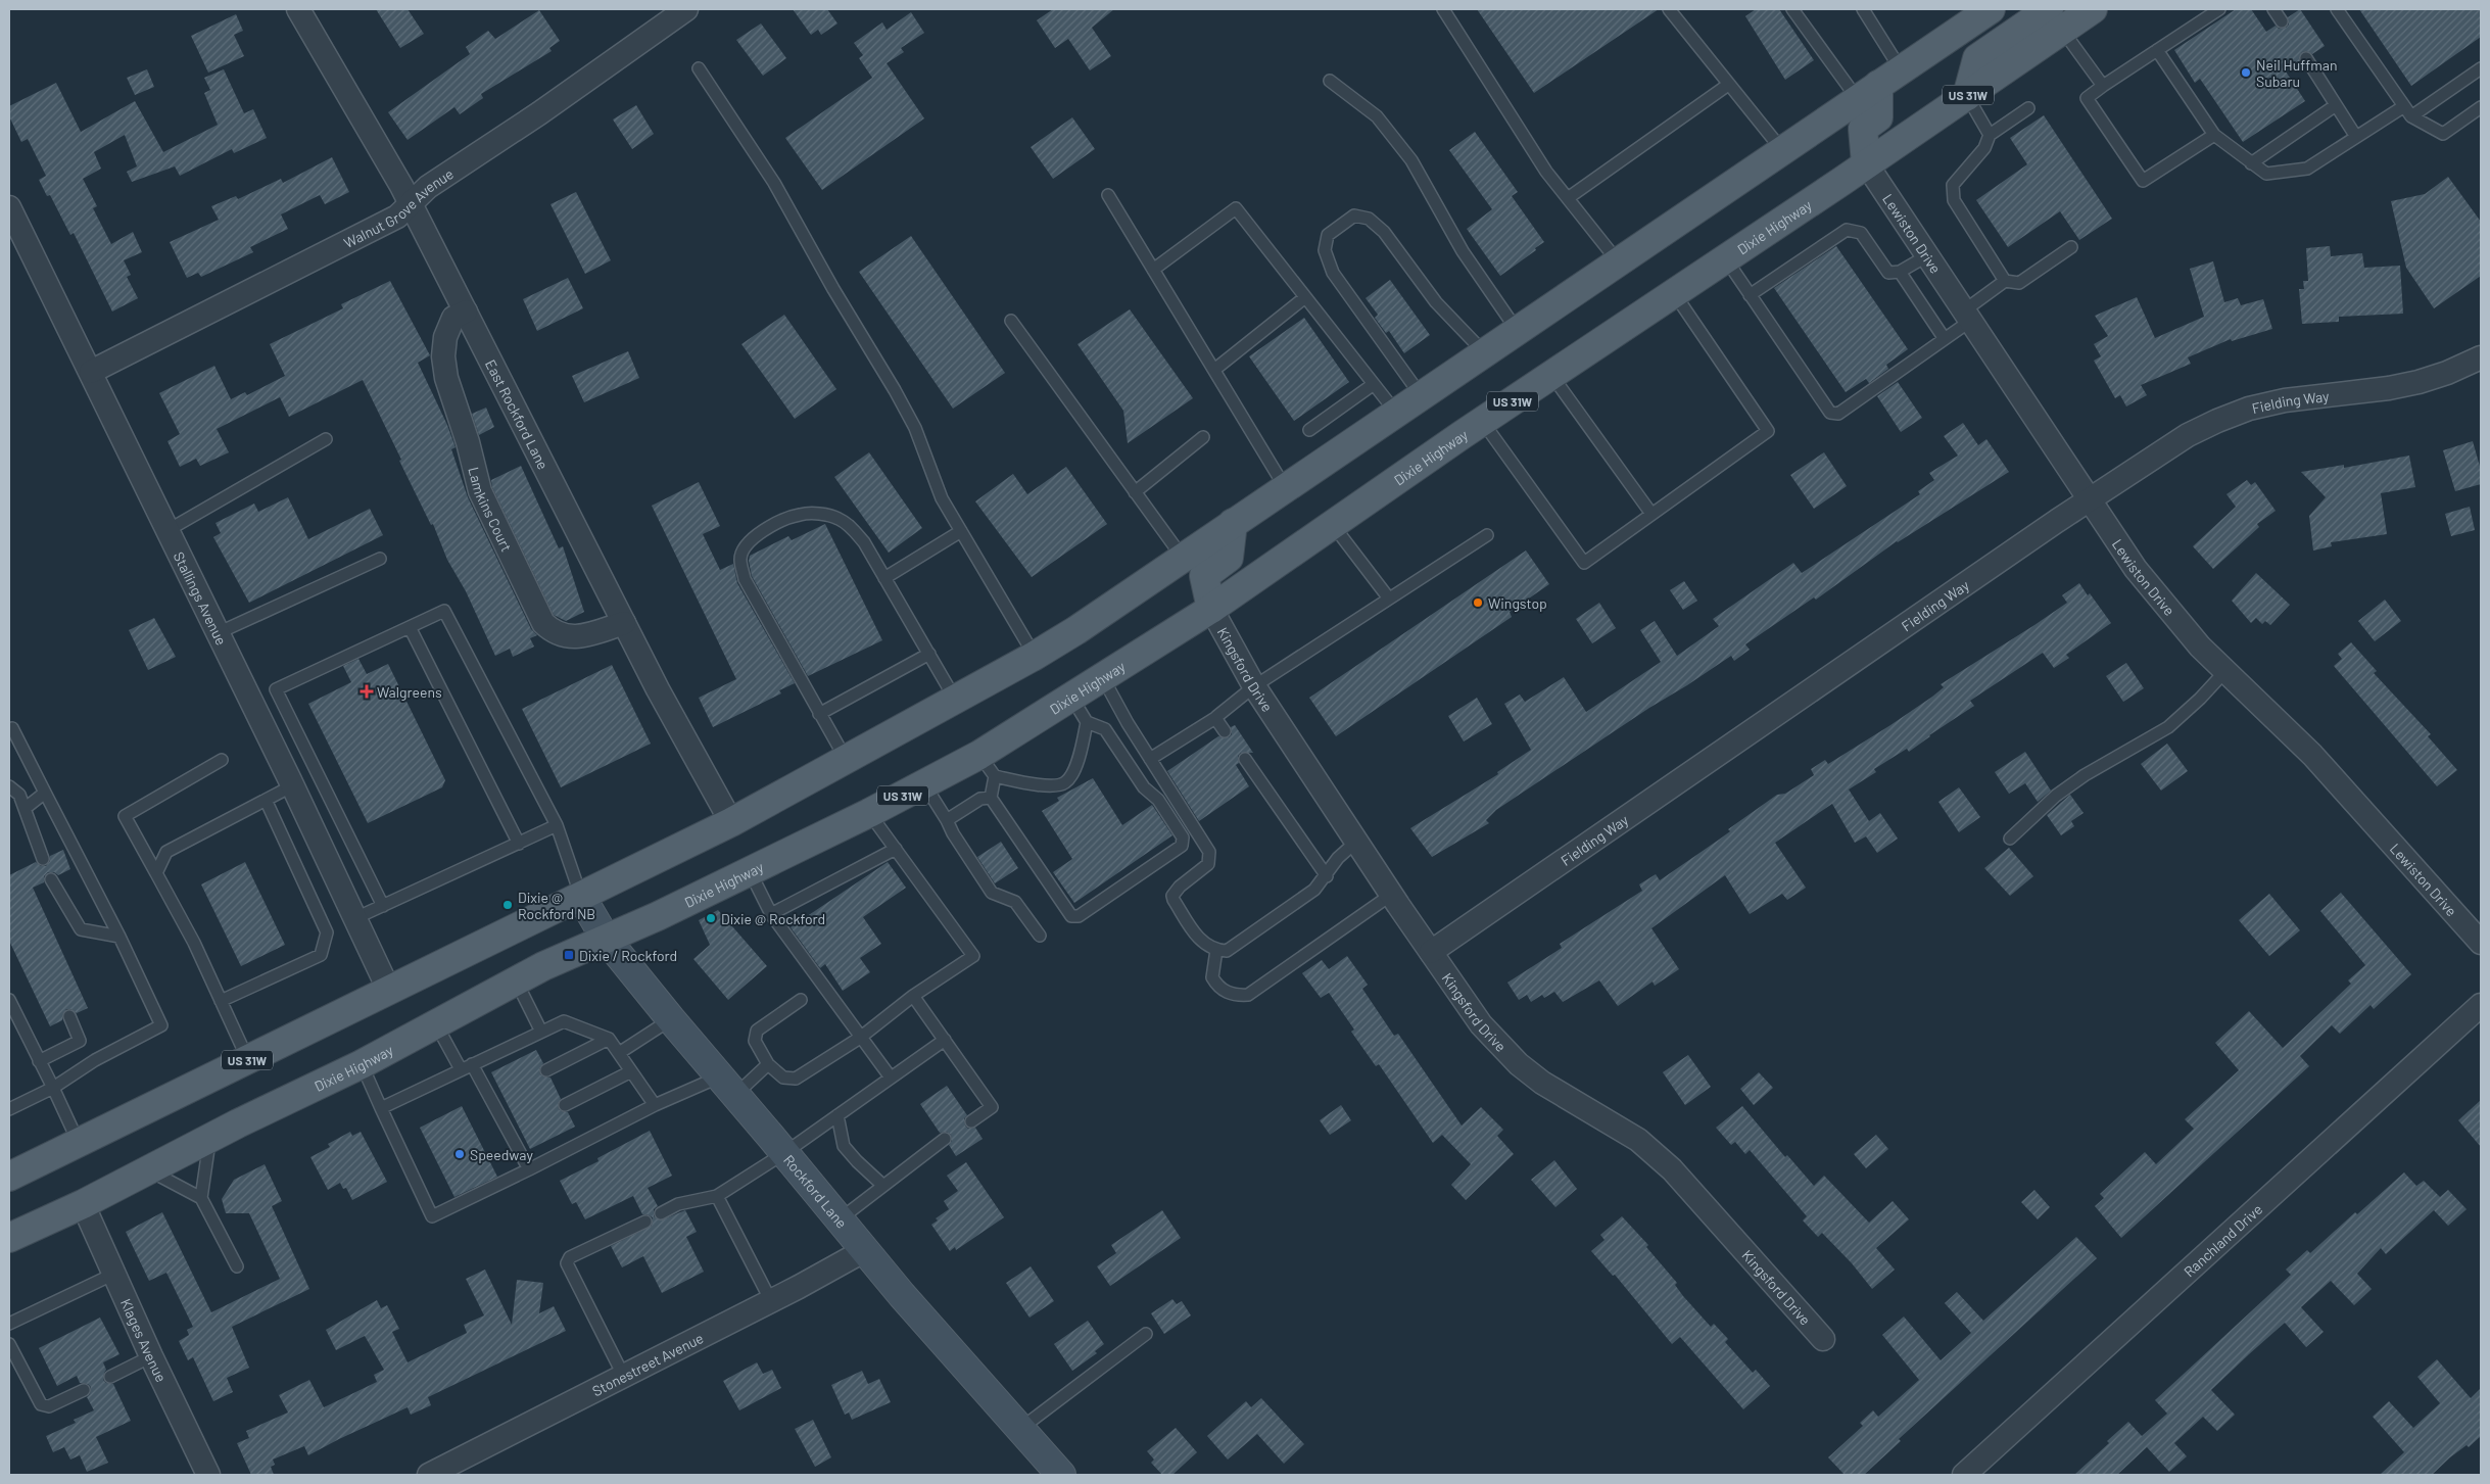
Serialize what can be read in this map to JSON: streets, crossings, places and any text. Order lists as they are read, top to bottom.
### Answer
{
  "streets": {
    "main road": ["US 31W", "Dixie Highway", "Rockford Lane"],
    "street": [
      "Walnut Grove Avenue",
      "Lewiston Drive",
      "Fielding Way",
      "East Rockford Lane",
      "Lamkins Court",
      "Stallings Avenue",
      "Kingsford Drive",
      "Ranchland Drive",
      "Klages Avenue",
      "Stonestreet Avenue"
    ]
  },
  "crossings": [
    ["US 31W", "East Rockford Lane"],
    ["US 31W", "Stallings Avenue"],
    ["US 31W", "Rockford Lane"],
    ["Walnut Grove Avenue", "East Rockford Lane"],
    ["Walnut Grove Avenue", "Stallings Avenue"],
    ["Dixie Highway", "Lewiston Drive"],
    ["Dixie Highway", "Kingsford Drive"],
    ["Dixie Highway", "Rockford Lane"],
    ["Dixie Highway", "Klages Avenue"],
    ["Lewiston Drive", "Fielding Way"],
    ["Fielding Way", "Kingsford Drive"],
    ["East Rockford Lane", "Lamkins Court"],
    ["Rockford Lane", "Stonestreet Avenue"]
  ],
  "places": {
    "other": [
      "Neil Huffman Subaru",
      "Wingstop",
      "Dixie @ Rockford NB",
      "Dixie @ Rockford",
      "Speedway"
    ],
    "health": ["Walgreens"],
    "transit": ["Dixie / Rockford"]
  }
}
